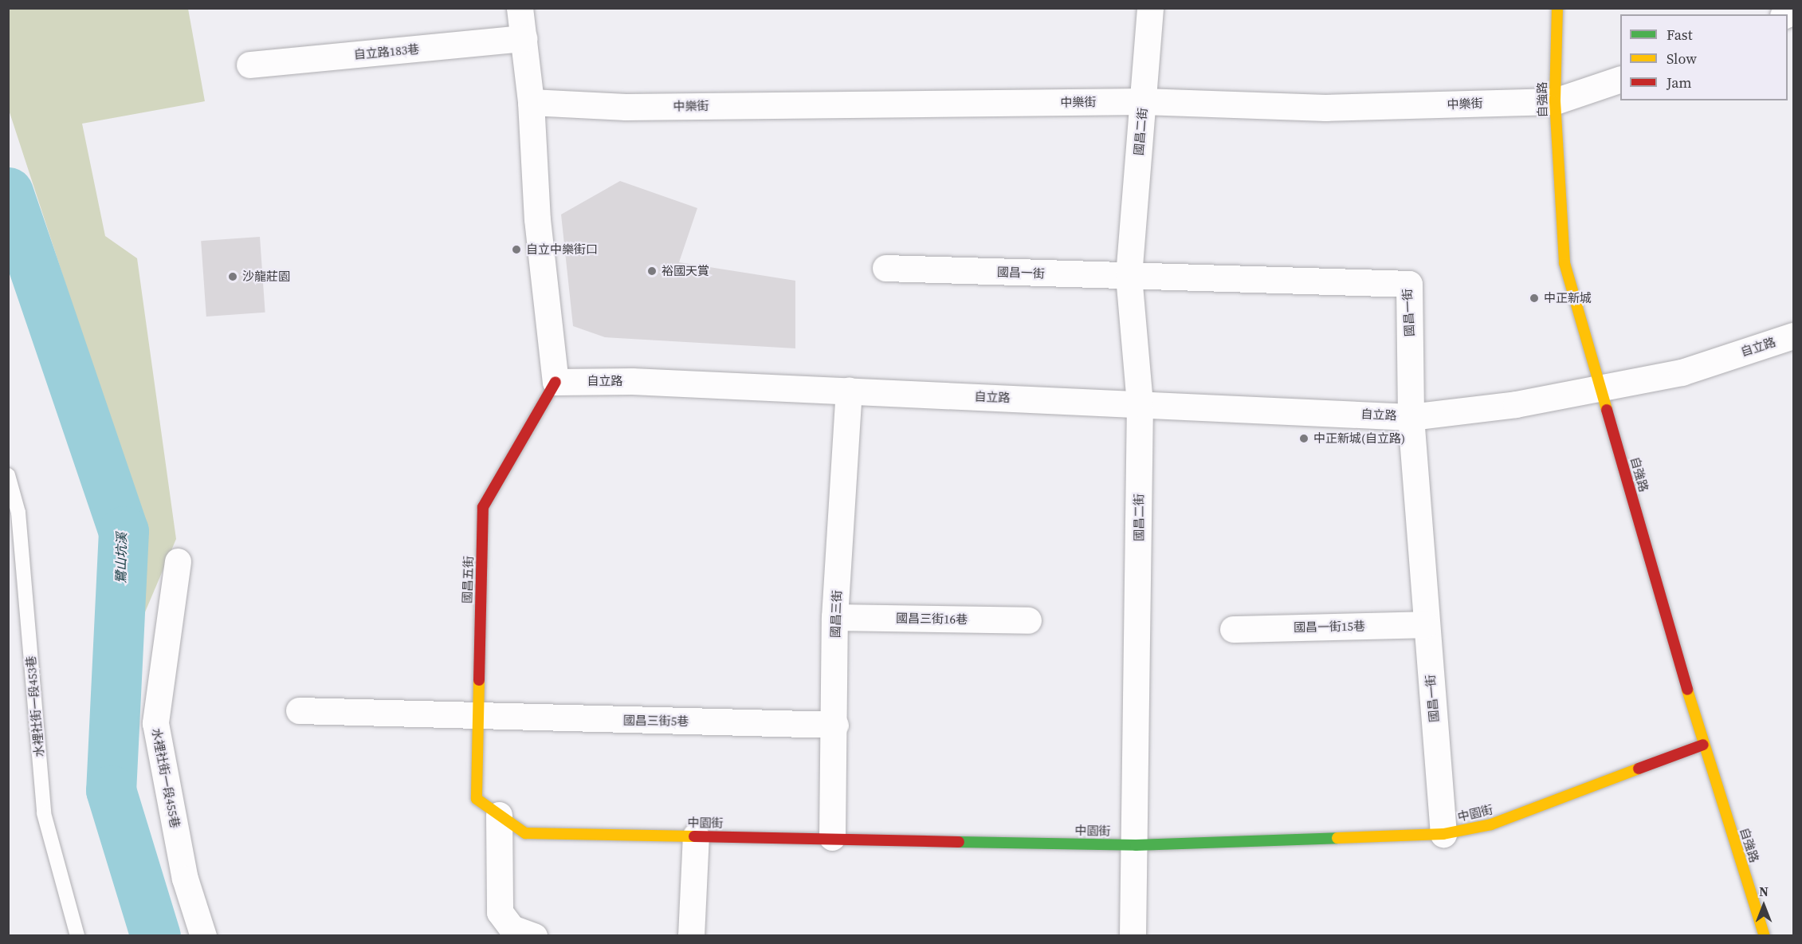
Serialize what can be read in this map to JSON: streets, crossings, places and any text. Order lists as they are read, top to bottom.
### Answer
{
  "streets": {
    "street": [
      "自立路183巷",
      "自強路",
      "中樂街",
      "國昌二街",
      "國昌一街",
      "自立路",
      "國昌五街",
      "國昌三街",
      "國昌三街16巷",
      "國昌一街15巷",
      "國昌三街5巷",
      "水裡社街一段455巷",
      "中園街"
    ],
    "lane": ["水裡社街一段453巷"]
  },
  "crossings": [
    ["自強路", "中樂街"],
    ["自強路", "自立路"],
    ["自強路", "中園街"],
    ["中樂街", "國昌二街"],
    ["國昌二街", "國昌一街"],
    ["國昌二街", "自立路"],
    ["國昌二街", "中園街"],
    ["國昌一街", "自立路"],
    ["國昌一街", "國昌一街15巷"],
    ["國昌一街", "中園街"],
    ["自立路", "國昌五街"],
    ["自立路", "國昌三街"],
    ["國昌五街", "國昌三街5巷"],
    ["國昌五街", "中園街"],
    ["國昌三街", "國昌三街16巷"],
    ["國昌三街", "國昌三街5巷"],
    ["國昌三街", "中園街"]
  ],
  "water": ["鷺山坑溪"],
  "places": [
    "自立中樂街口",
    "裕國天賞",
    "沙龍莊園",
    "中正新城",
    "中正新城(自立路)"
  ],
  "legend": ["Fast", "Slow", "Jam"],
  "north": "top"
}
